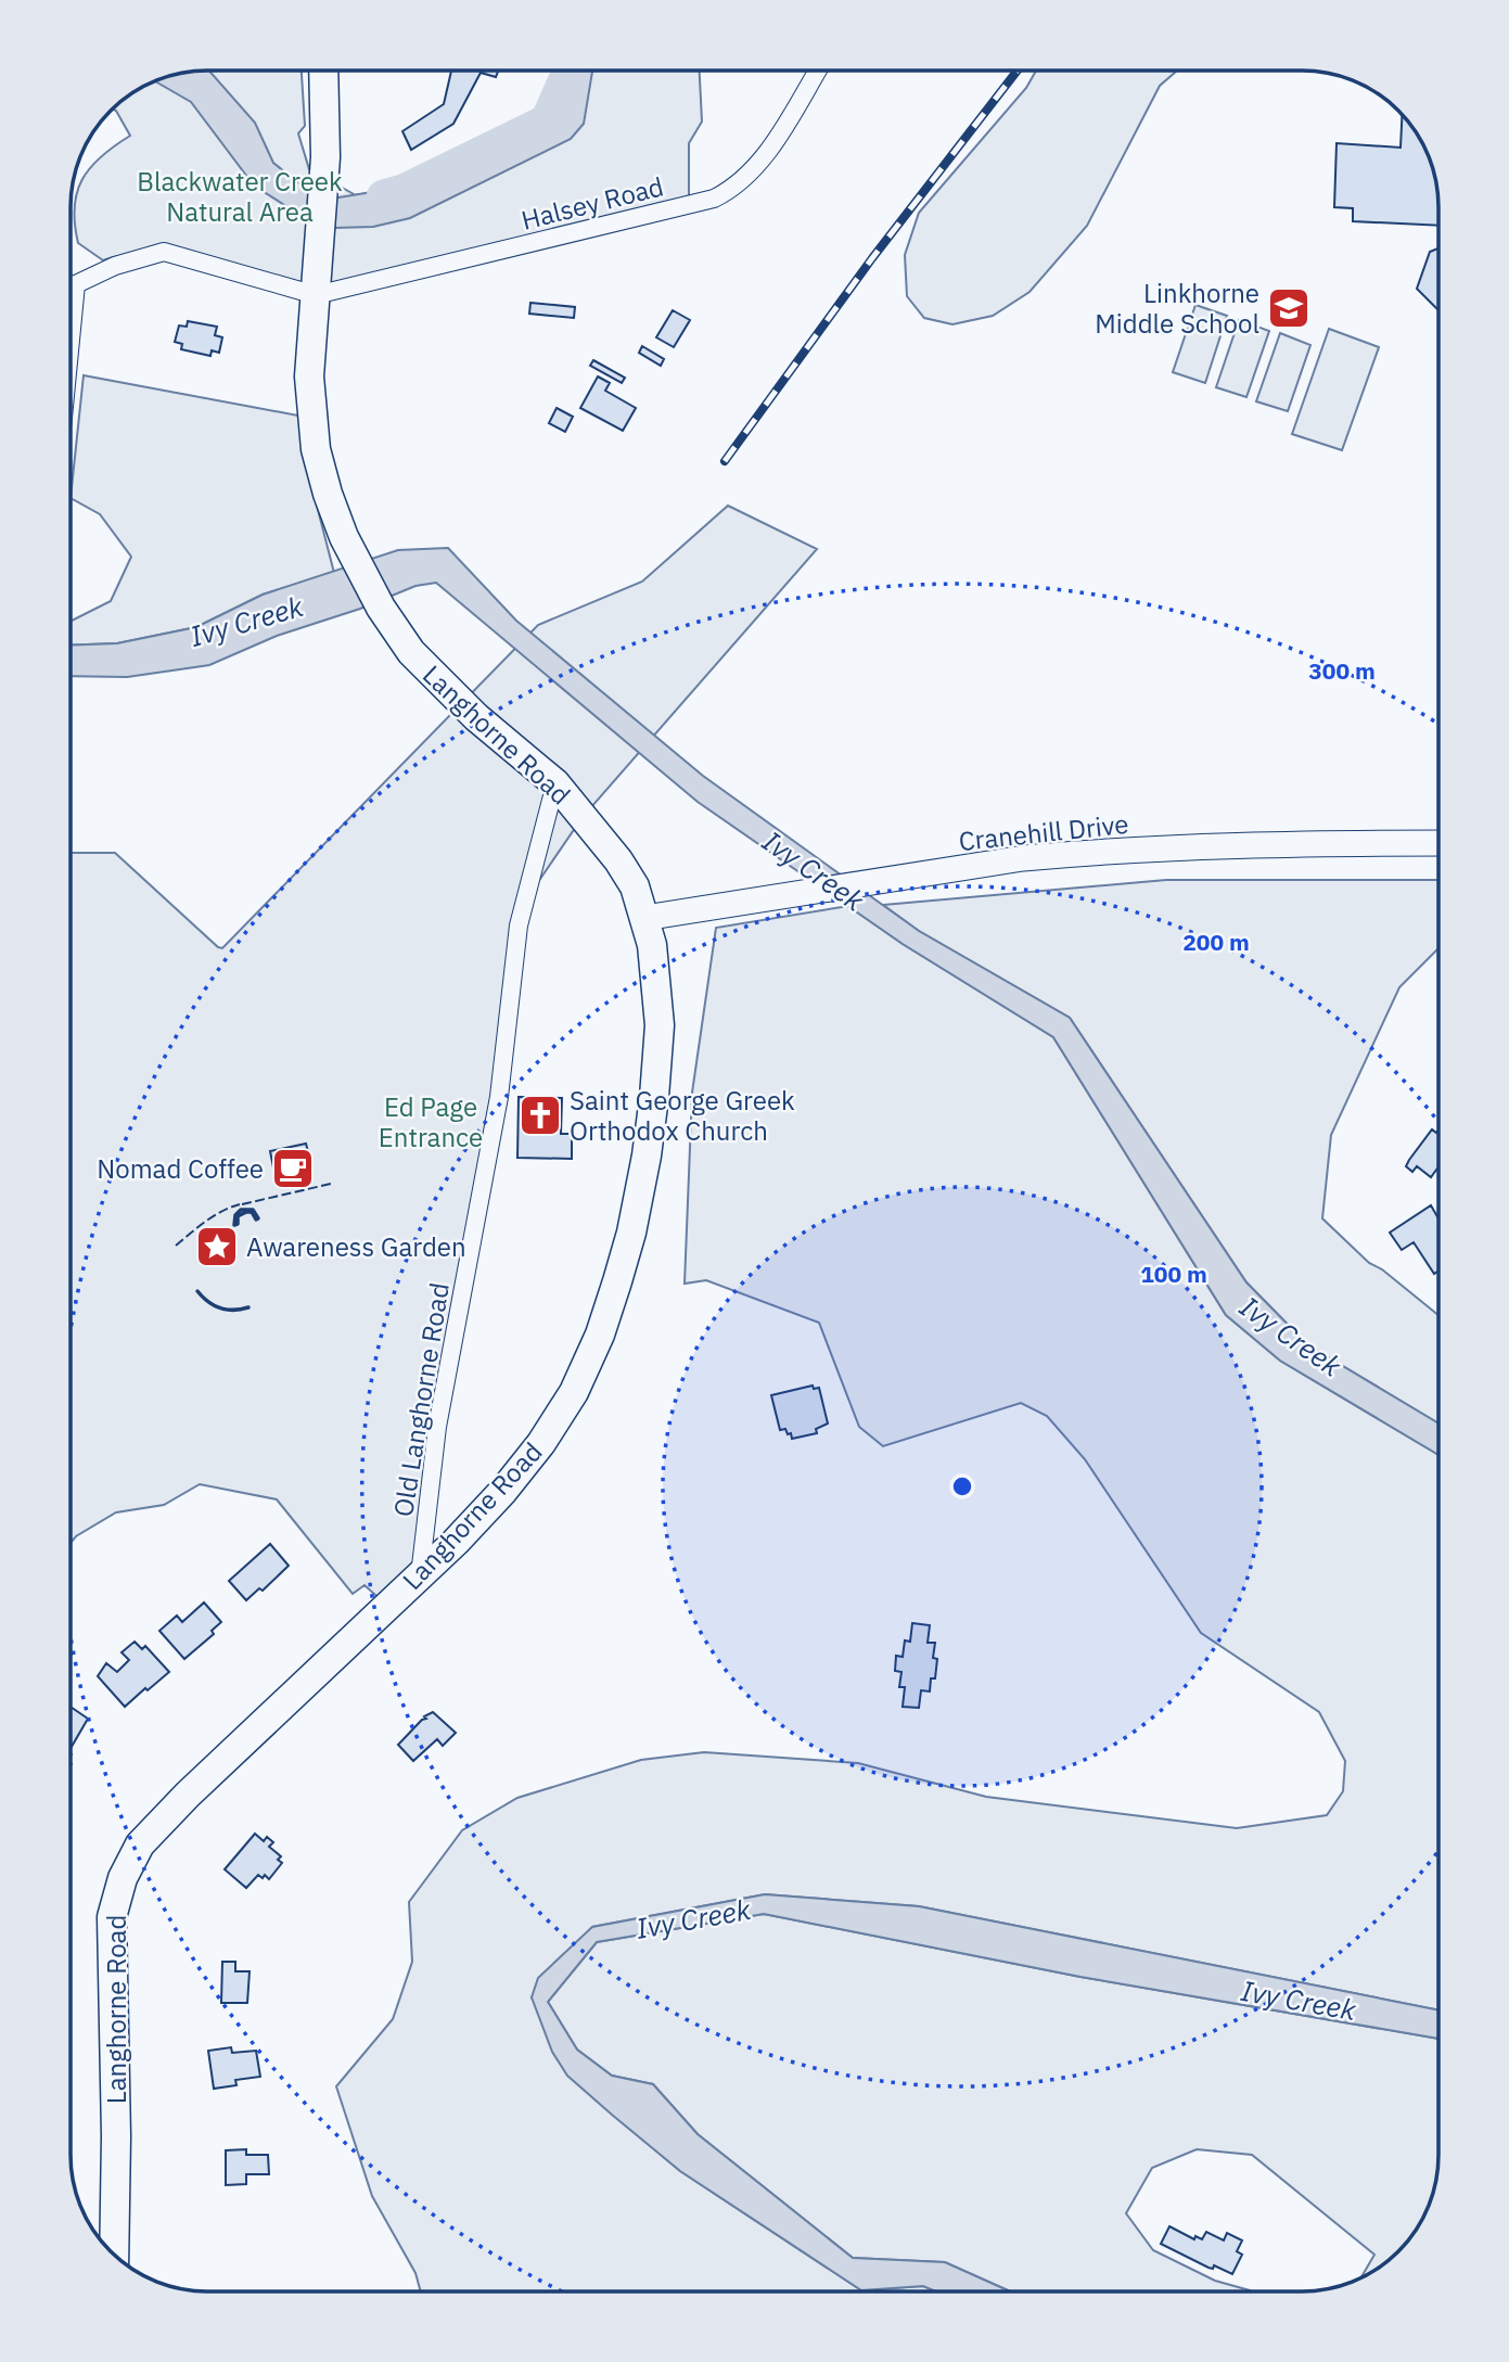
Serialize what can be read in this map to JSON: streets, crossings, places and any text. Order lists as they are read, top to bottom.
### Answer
{
  "streets": {
    "main road": ["Langhorne Road", "Cranehill Drive"],
    "street": ["Halsey Road", "Old Langhorne Road"]
  },
  "crossings": [
    ["Halsey Road", "Langhorne Road"],
    ["Langhorne Road", "Cranehill Drive"],
    ["Langhorne Road", "Old Langhorne Road"]
  ],
  "water": ["Ivy Creek"],
  "parks": ["Blackwater Creek Natural Area", "Ed Page Entrance"],
  "places": {
    "school or university": ["Linkhorne Middle School"],
    "church": ["Saint George Greek Orthodox Church"],
    "cafe": ["Nomad Coffee"],
    "place": ["Awareness Garden"]
  },
  "rings": ["300 m", "200 m", "100 m"]
}
